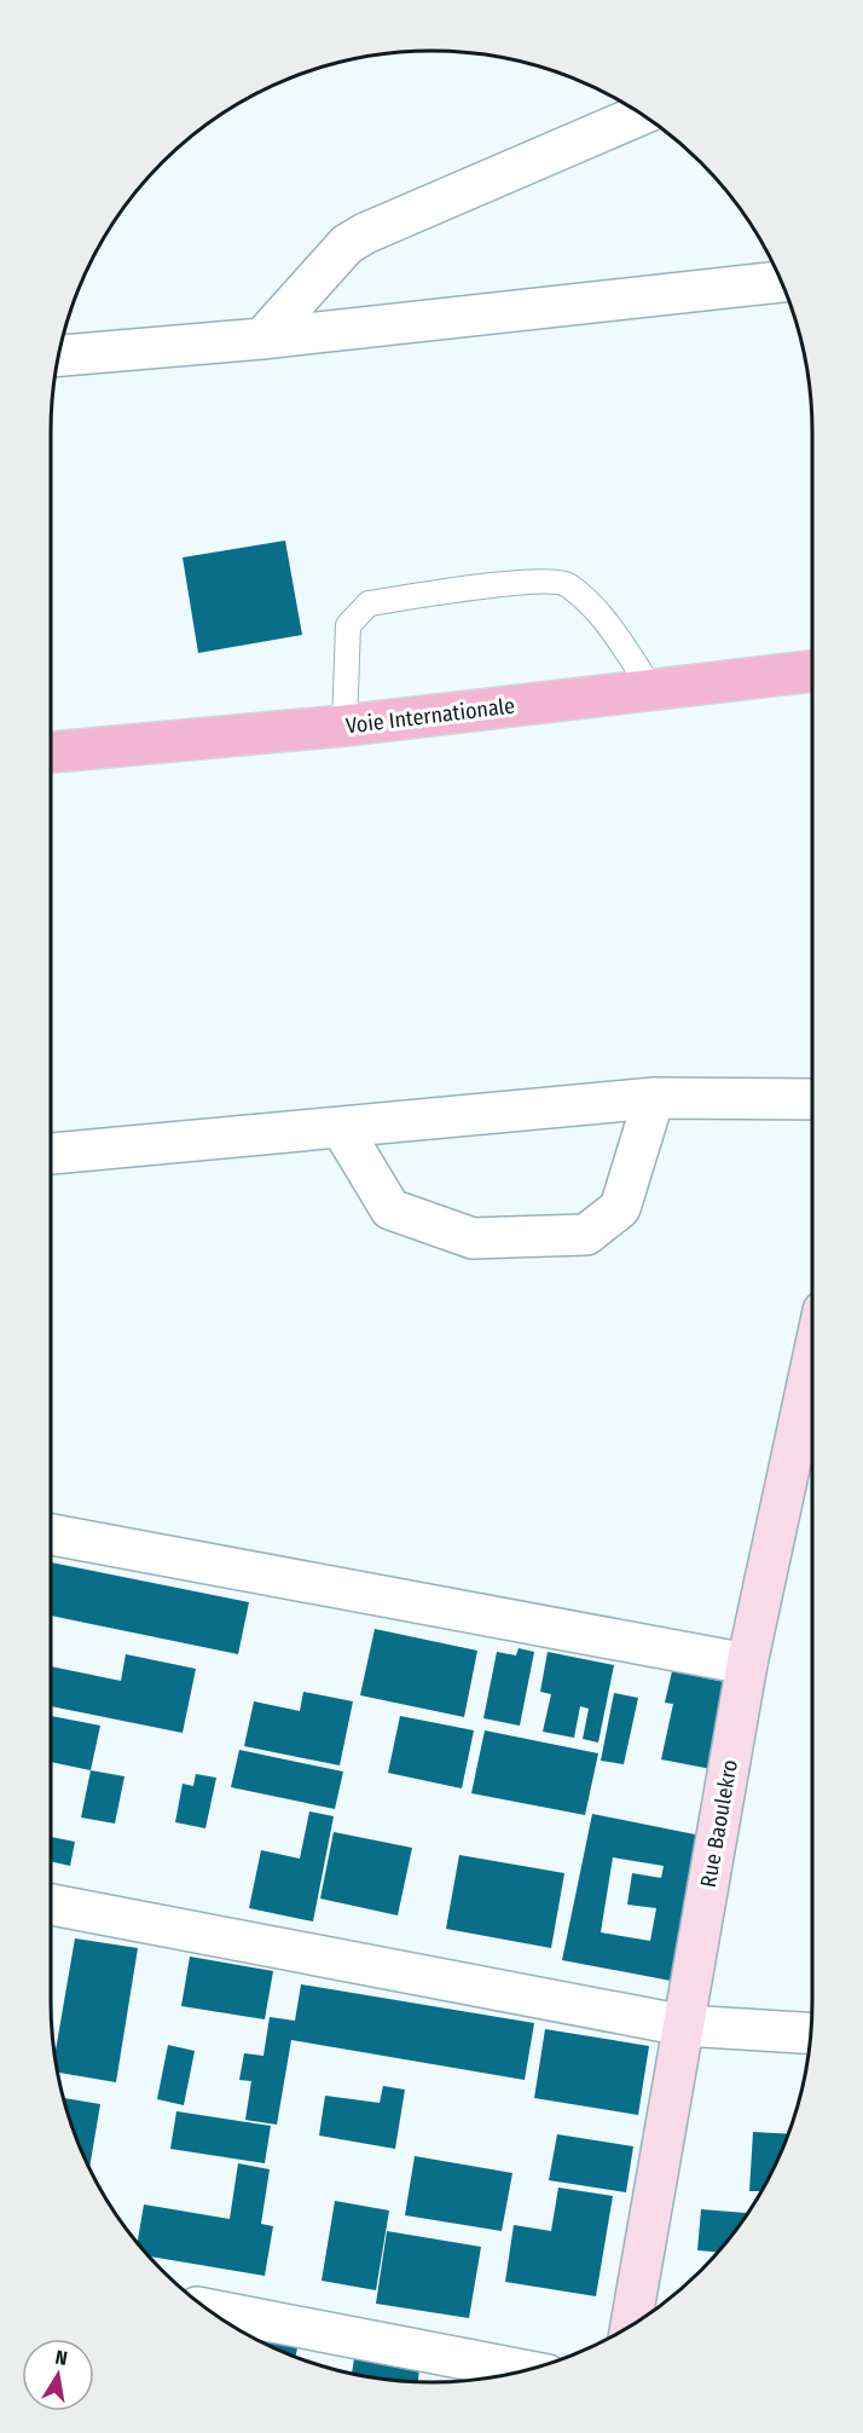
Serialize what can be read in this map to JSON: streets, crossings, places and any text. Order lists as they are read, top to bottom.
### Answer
{
  "streets": {
    "main road": ["Voie Internationale"],
    "street": ["Rue Baoulekro"]
  },
  "north": "top"
}
